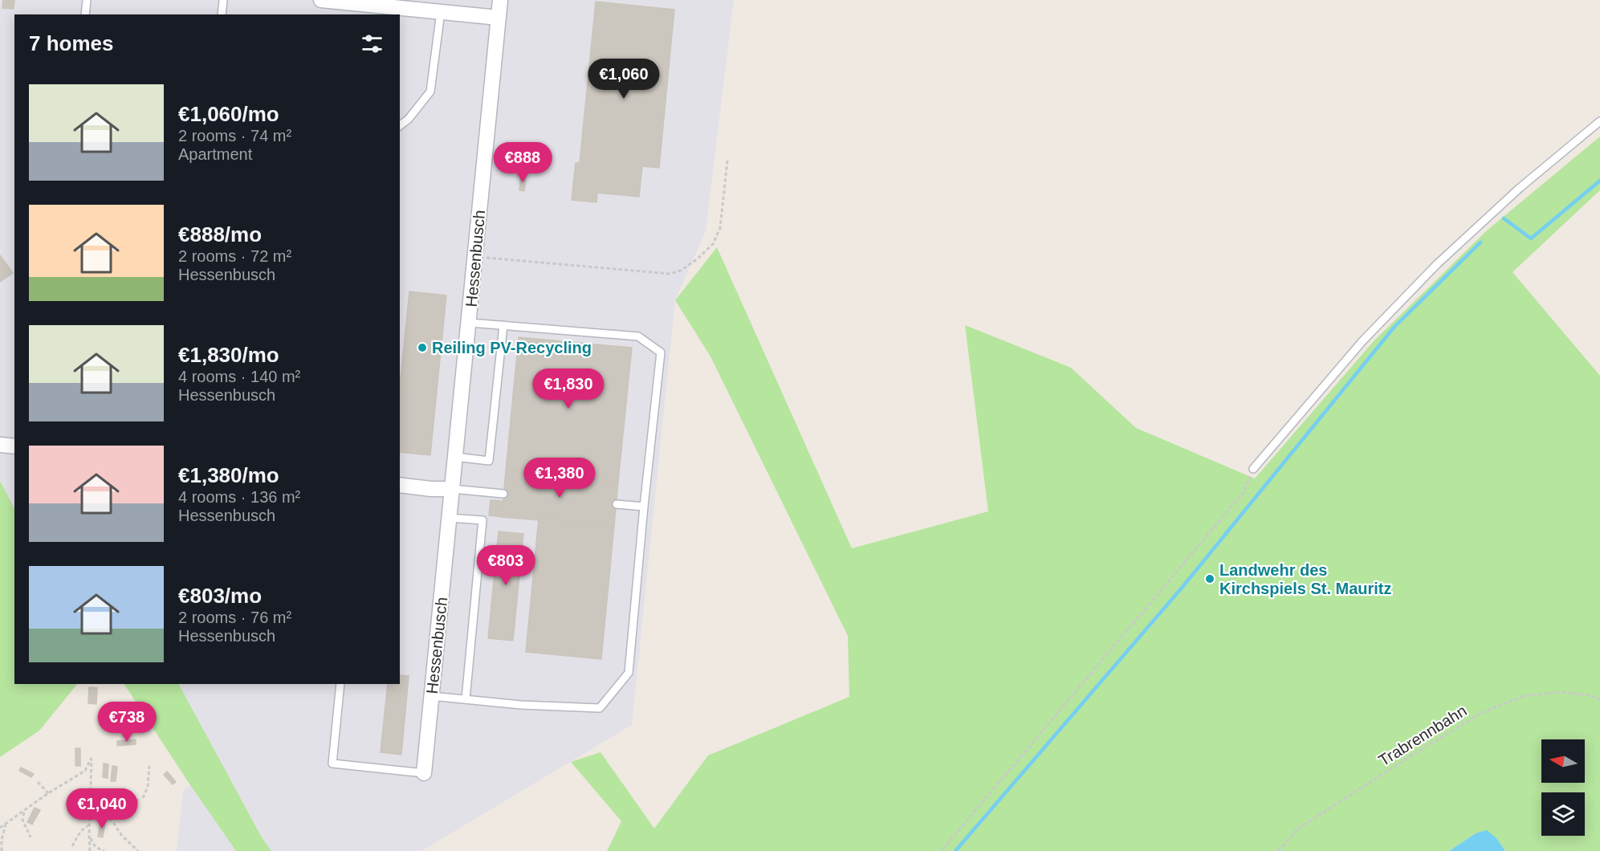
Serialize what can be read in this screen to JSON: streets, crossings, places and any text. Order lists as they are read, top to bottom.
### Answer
{
  "streets": {
    "street": ["Hessenbusch"],
    "path": ["Trabrennbahn"]
  },
  "places": ["Reiling PV-Recycling", "Landwehr des Kirchspiels St. Mauritz"],
  "north": "left",
  "page": {
    "heading": "7 homes",
    "price": [
      "€1,060",
      "€888",
      "€1,830",
      "€1,380",
      "€803",
      "€738",
      "€1,040"
    ],
    "list": [
      {
        "name": "€1,060/mo",
        "note": "2 rooms · 74 m² · Apartment"
      },
      {
        "name": "€888/mo",
        "note": "2 rooms · 72 m² · Hessenbusch"
      },
      {
        "name": "€1,830/mo",
        "note": "4 rooms · 140 m² · Hessenbusch"
      },
      {
        "name": "€1,380/mo",
        "note": "4 rooms · 136 m² · Hessenbusch"
      },
      {
        "name": "€803/mo",
        "note": "2 rooms · 76 m² · Hessenbusch"
      }
    ]
  }
}
